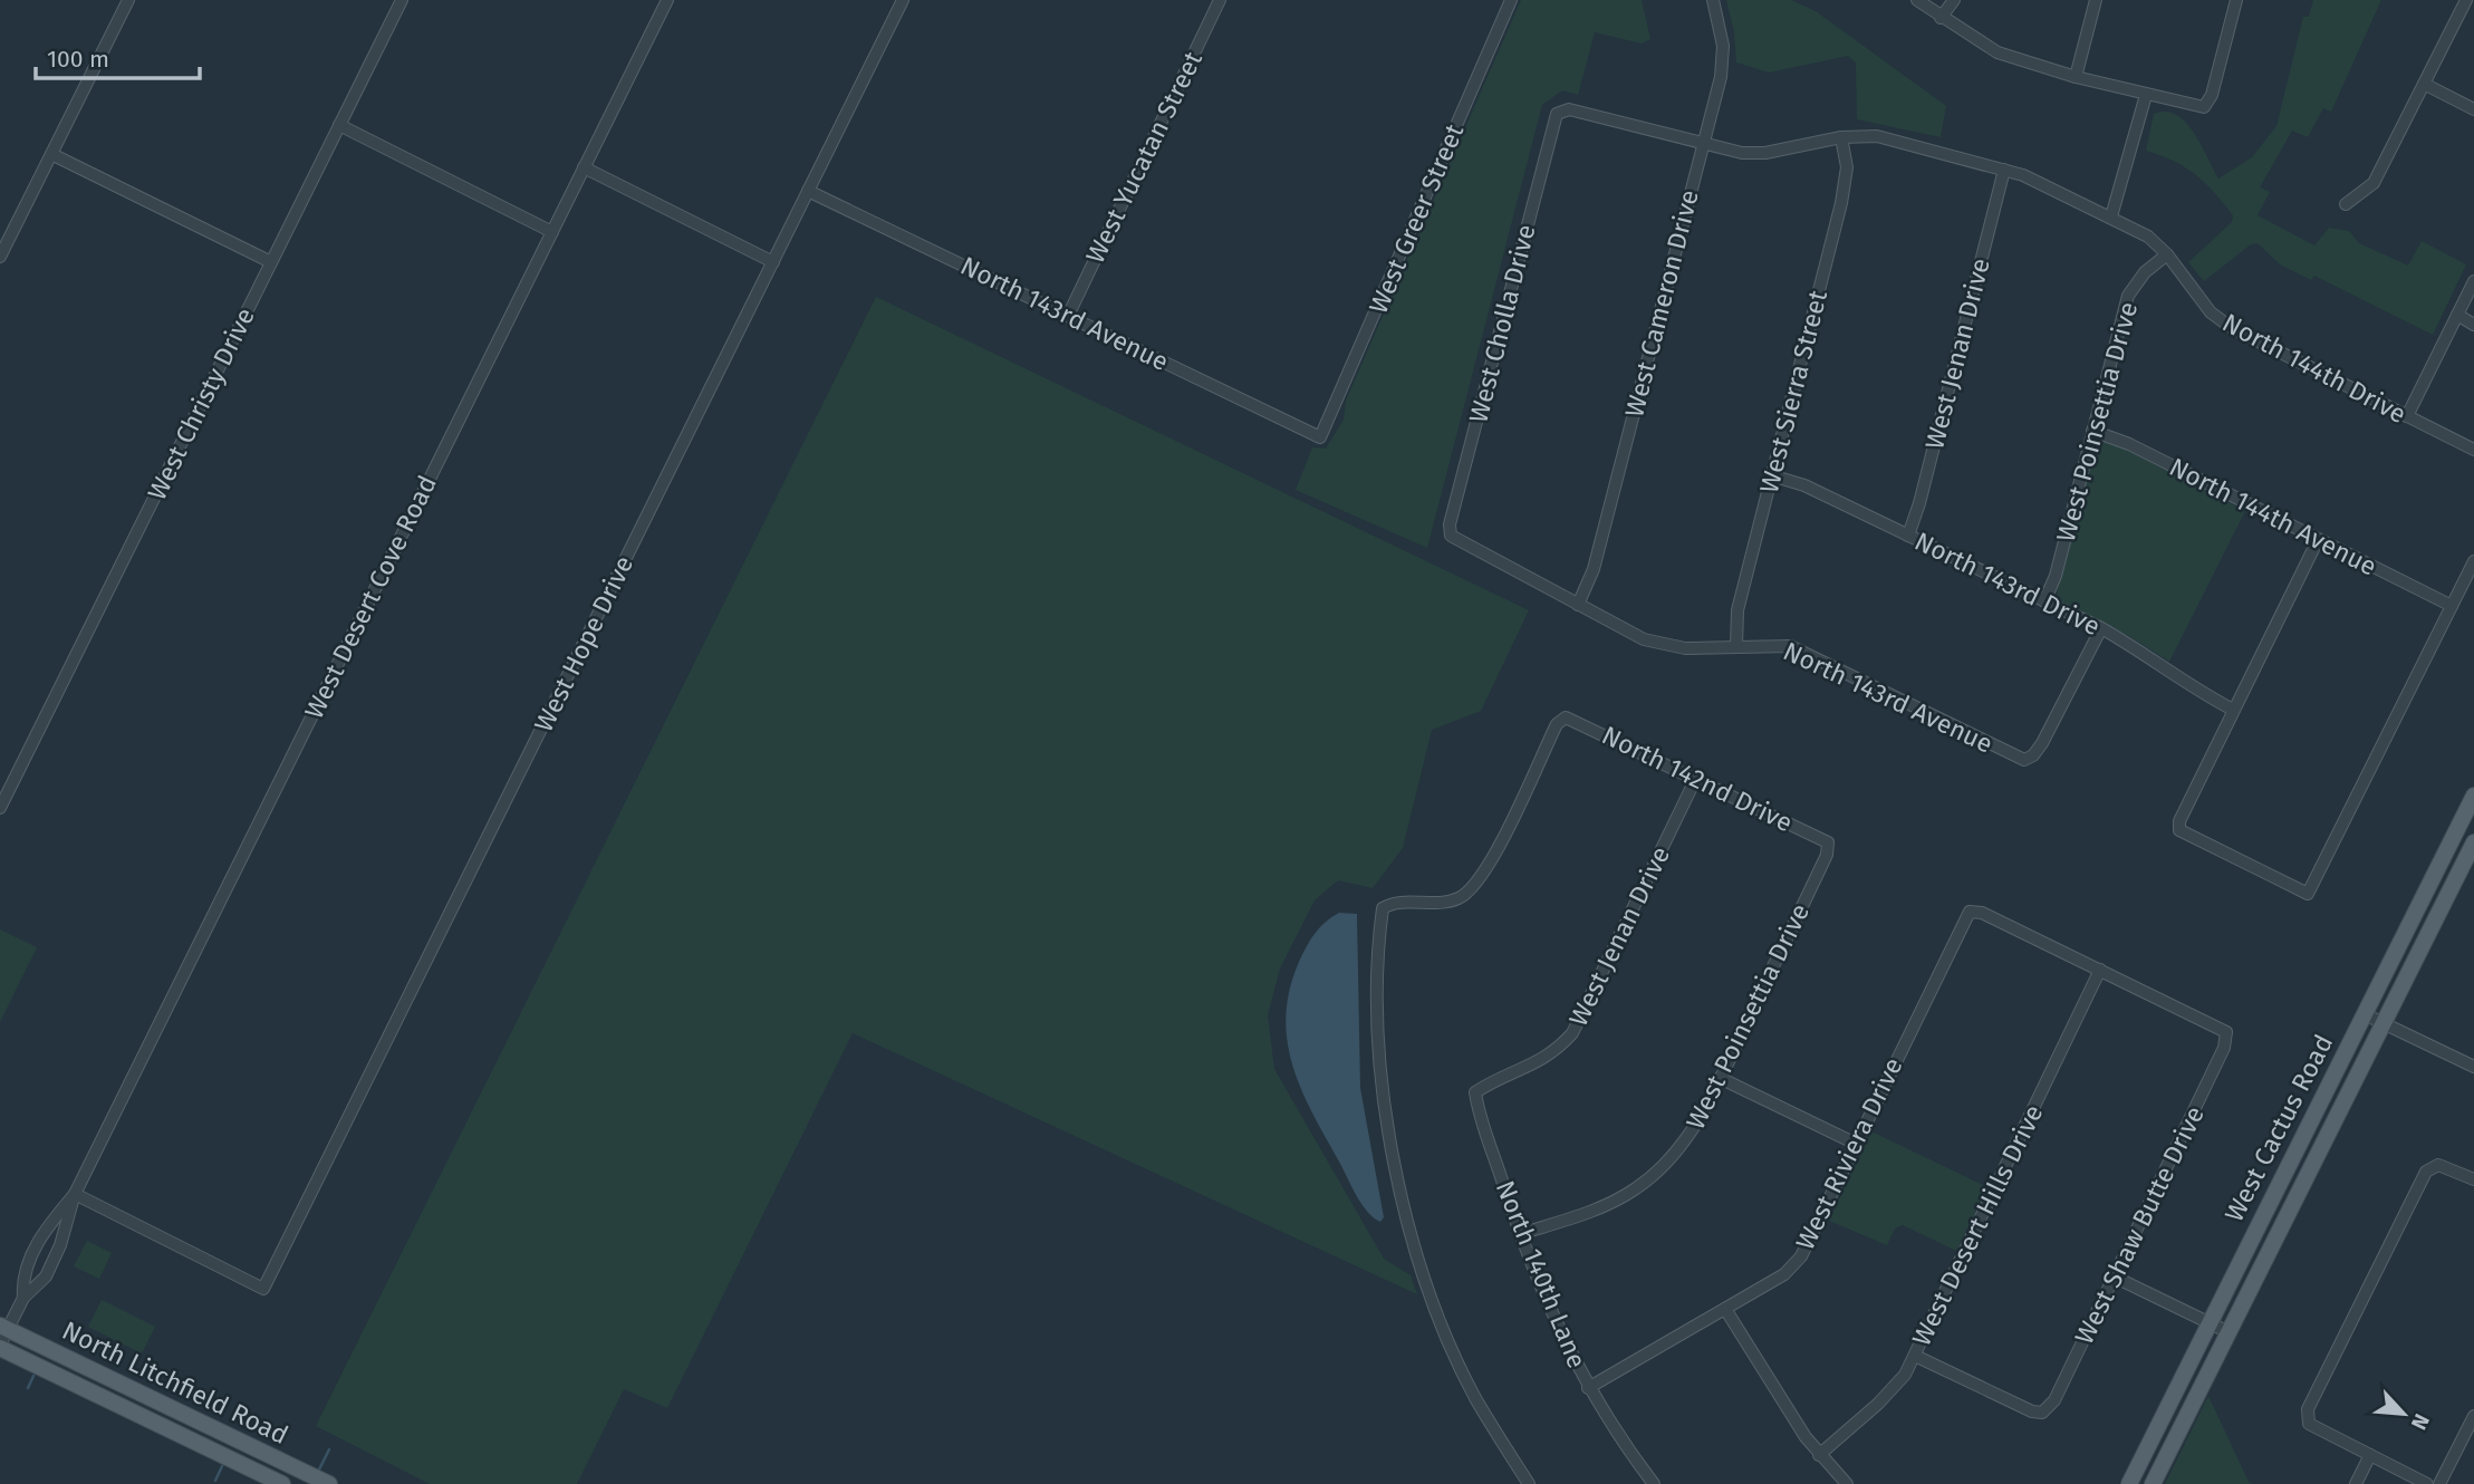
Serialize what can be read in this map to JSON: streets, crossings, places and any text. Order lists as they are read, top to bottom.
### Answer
{
  "streets": {
    "main road": ["West Cactus Road", "North Litchfield Road"],
    "street": [
      "West Yucatan Street",
      "West Greer Street",
      "West Cameron Drive",
      "North 143rd Avenue",
      "West Cholla Drive",
      "West Jenan Drive",
      "North 144th Drive",
      "West Sierra Street",
      "West Christy Drive",
      "West Poinsettia Drive",
      "North 144th Avenue",
      "North 143rd Drive",
      "West Desert Cove Road",
      "West Hope Drive",
      "North 142nd Drive",
      "West Riviera Drive",
      "West Desert Hills Drive",
      "West Shaw Butte Drive",
      "North 140th Lane"
    ]
  },
  "crossings": [
    ["West Yucatan Street", "North 143rd Avenue"],
    ["West Greer Street", "North 143rd Avenue"],
    ["West Cameron Drive", "North 143rd Avenue"],
    ["West Cameron Drive", "North 144th Drive"],
    ["North 143rd Avenue", "West Cholla Drive"],
    ["North 143rd Avenue", "West Sierra Street"],
    ["North 143rd Avenue", "North 143rd Drive"],
    ["North 143rd Avenue", "West Hope Drive"],
    ["West Cholla Drive", "North 144th Drive"],
    ["West Jenan Drive", "North 144th Drive"],
    ["West Jenan Drive", "North 143rd Drive"],
    ["West Jenan Drive", "North 142nd Drive"],
    ["West Jenan Drive", "North 140th Lane"],
    ["North 144th Drive", "West Sierra Street"],
    ["North 144th Drive", "West Poinsettia Drive"],
    ["West Sierra Street", "North 143rd Drive"],
    ["West Poinsettia Drive", "North 144th Avenue"],
    ["West Poinsettia Drive", "North 143rd Drive"],
    ["West Poinsettia Drive", "North 142nd Drive"],
    ["West Poinsettia Drive", "North 140th Lane"],
    ["West Desert Cove Road", "West Hope Drive"],
    ["West Desert Cove Road", "North Litchfield Road"],
    ["West Riviera Drive", "West Desert Hills Drive"],
    ["West Riviera Drive", "West Shaw Butte Drive"],
    ["West Riviera Drive", "North 140th Lane"],
    ["West Desert Hills Drive", "West Shaw Butte Drive"]
  ],
  "scale_bar": "100 m",
  "north": "bottom right"
}
